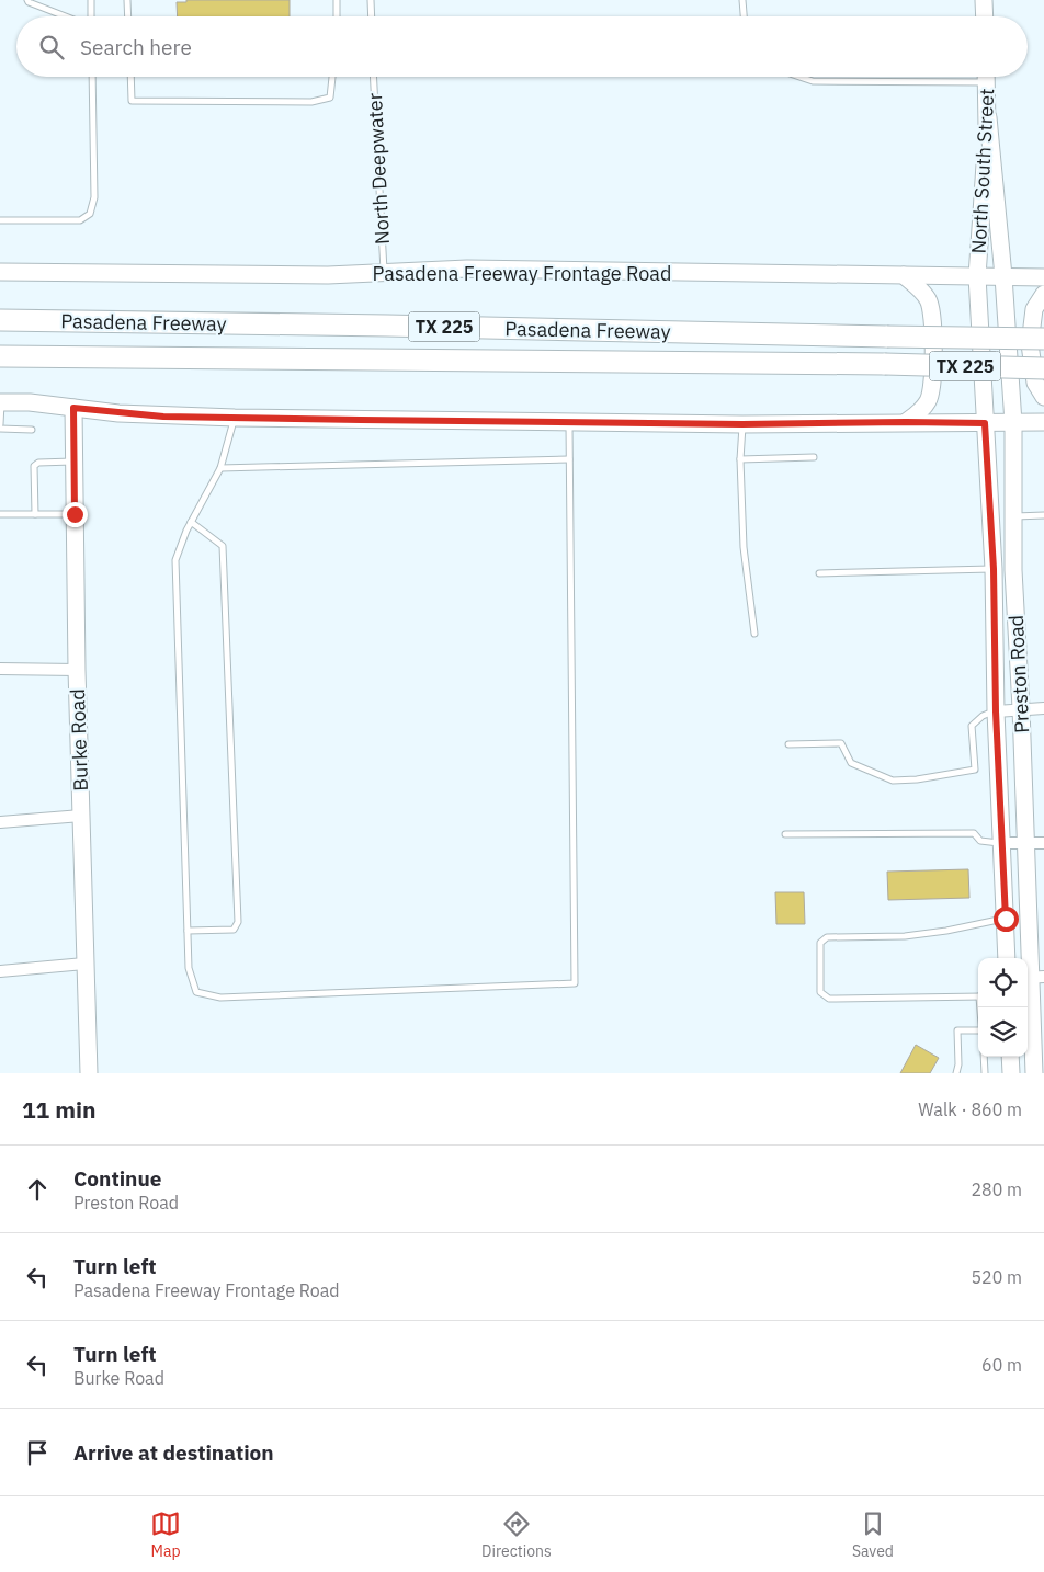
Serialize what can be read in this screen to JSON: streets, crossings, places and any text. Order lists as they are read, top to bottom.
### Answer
{
  "streets": {
    "highway": ["Pasadena Freeway", "TX 225"],
    "main road": [
      "North South Street",
      "Pasadena Freeway Frontage Road",
      "Preston Road",
      "Burke Road"
    ],
    "lane": ["North Deepwater"]
  },
  "crossings": [
    ["North Deepwater", "Pasadena Freeway Frontage Road"],
    ["North South Street", "Pasadena Freeway Frontage Road"],
    ["North South Street", "Preston Road"],
    ["Pasadena Freeway Frontage Road", "Preston Road"]
  ],
  "page": {
    "search": "Search here",
    "heading": ["11 min", "Walk · 860 m"],
    "list": [
      ["Continue", "Preston Road", "280 m"],
      ["Turn left", "Pasadena Freeway Frontage Road", "520 m"],
      ["Turn left", "Burke Road", "60 m"],
      "Arrive at destination"
    ],
    "nav": ["Map", "Directions", "Saved"]
  }
}
